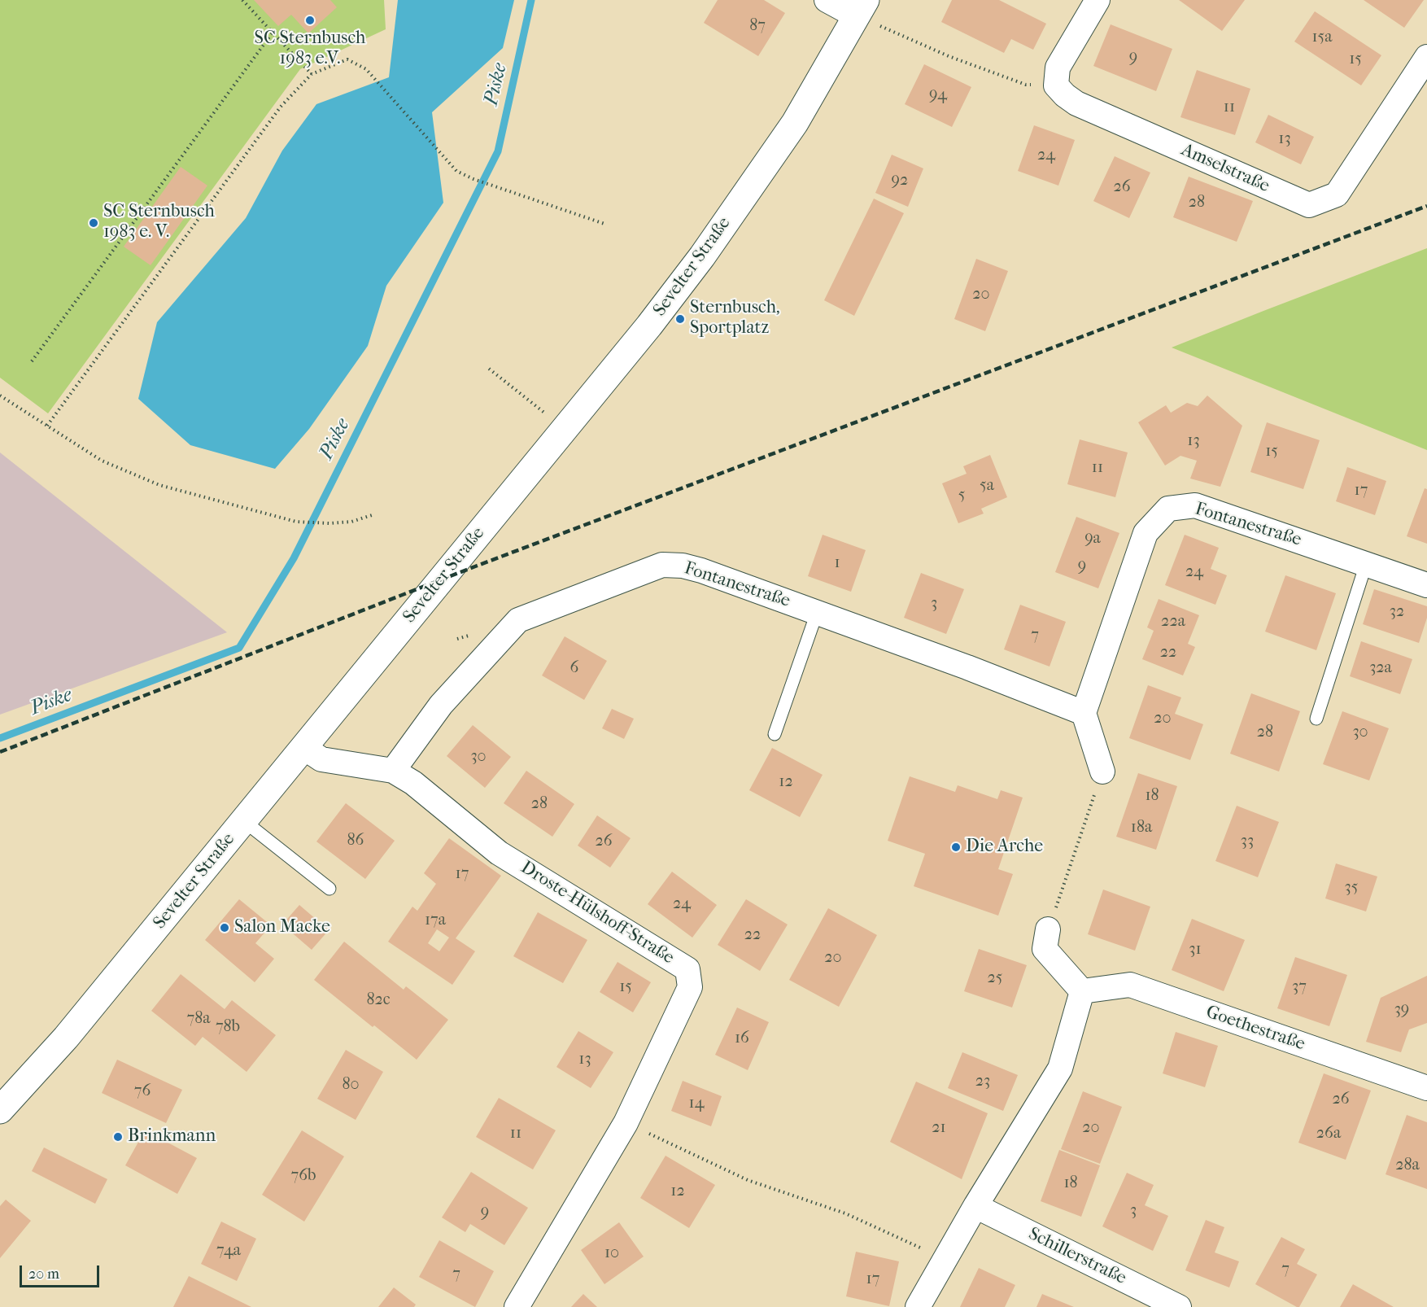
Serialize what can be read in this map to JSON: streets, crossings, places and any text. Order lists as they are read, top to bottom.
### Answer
{
  "streets": {
    "street": [
      "Amselstraße",
      "Sevelter Straße",
      "Fontanestraße",
      "Droste-Hülshoff-Straße",
      "Goethestraße",
      "Schillerstraße"
    ]
  },
  "crossings": [
    ["Sevelter Straße", "Droste-Hülshoff-Straße"],
    ["Fontanestraße", "Droste-Hülshoff-Straße"]
  ],
  "water": ["Piske"],
  "places": [
    "SC Sternbusch 1983 e.V.",
    "SC Sternbusch 1983 e. V.",
    "Sternbusch, Sportplatz",
    "Die Arche",
    "Salon Macke",
    "Brinkmann"
  ],
  "house_numbers": [
    "87",
    "15a",
    "9",
    "15",
    "94",
    "11",
    "13",
    "24",
    "92",
    "26",
    "28",
    "20",
    "13",
    "15",
    "11",
    "5a",
    "17",
    "5",
    "9a",
    "1",
    "9",
    "24",
    "3",
    "32",
    "22a",
    "7",
    "22",
    "6",
    "32a",
    "20",
    "28",
    "30",
    "30",
    "12",
    "18",
    "28",
    "18a",
    "86",
    "26",
    "33",
    "17",
    "35",
    "24",
    "17a",
    "22",
    "31",
    "20",
    "25",
    "15",
    "37",
    "82c",
    "39",
    "78a",
    "78b",
    "16",
    "13",
    "23",
    "80",
    "76",
    "26",
    "14",
    "21",
    "20",
    "11",
    "26a",
    "28a",
    "76b",
    "18",
    "12",
    "3",
    "9",
    "74a",
    "10",
    "7",
    "7",
    "17"
  ],
  "scale_bar": "20 m"
}
